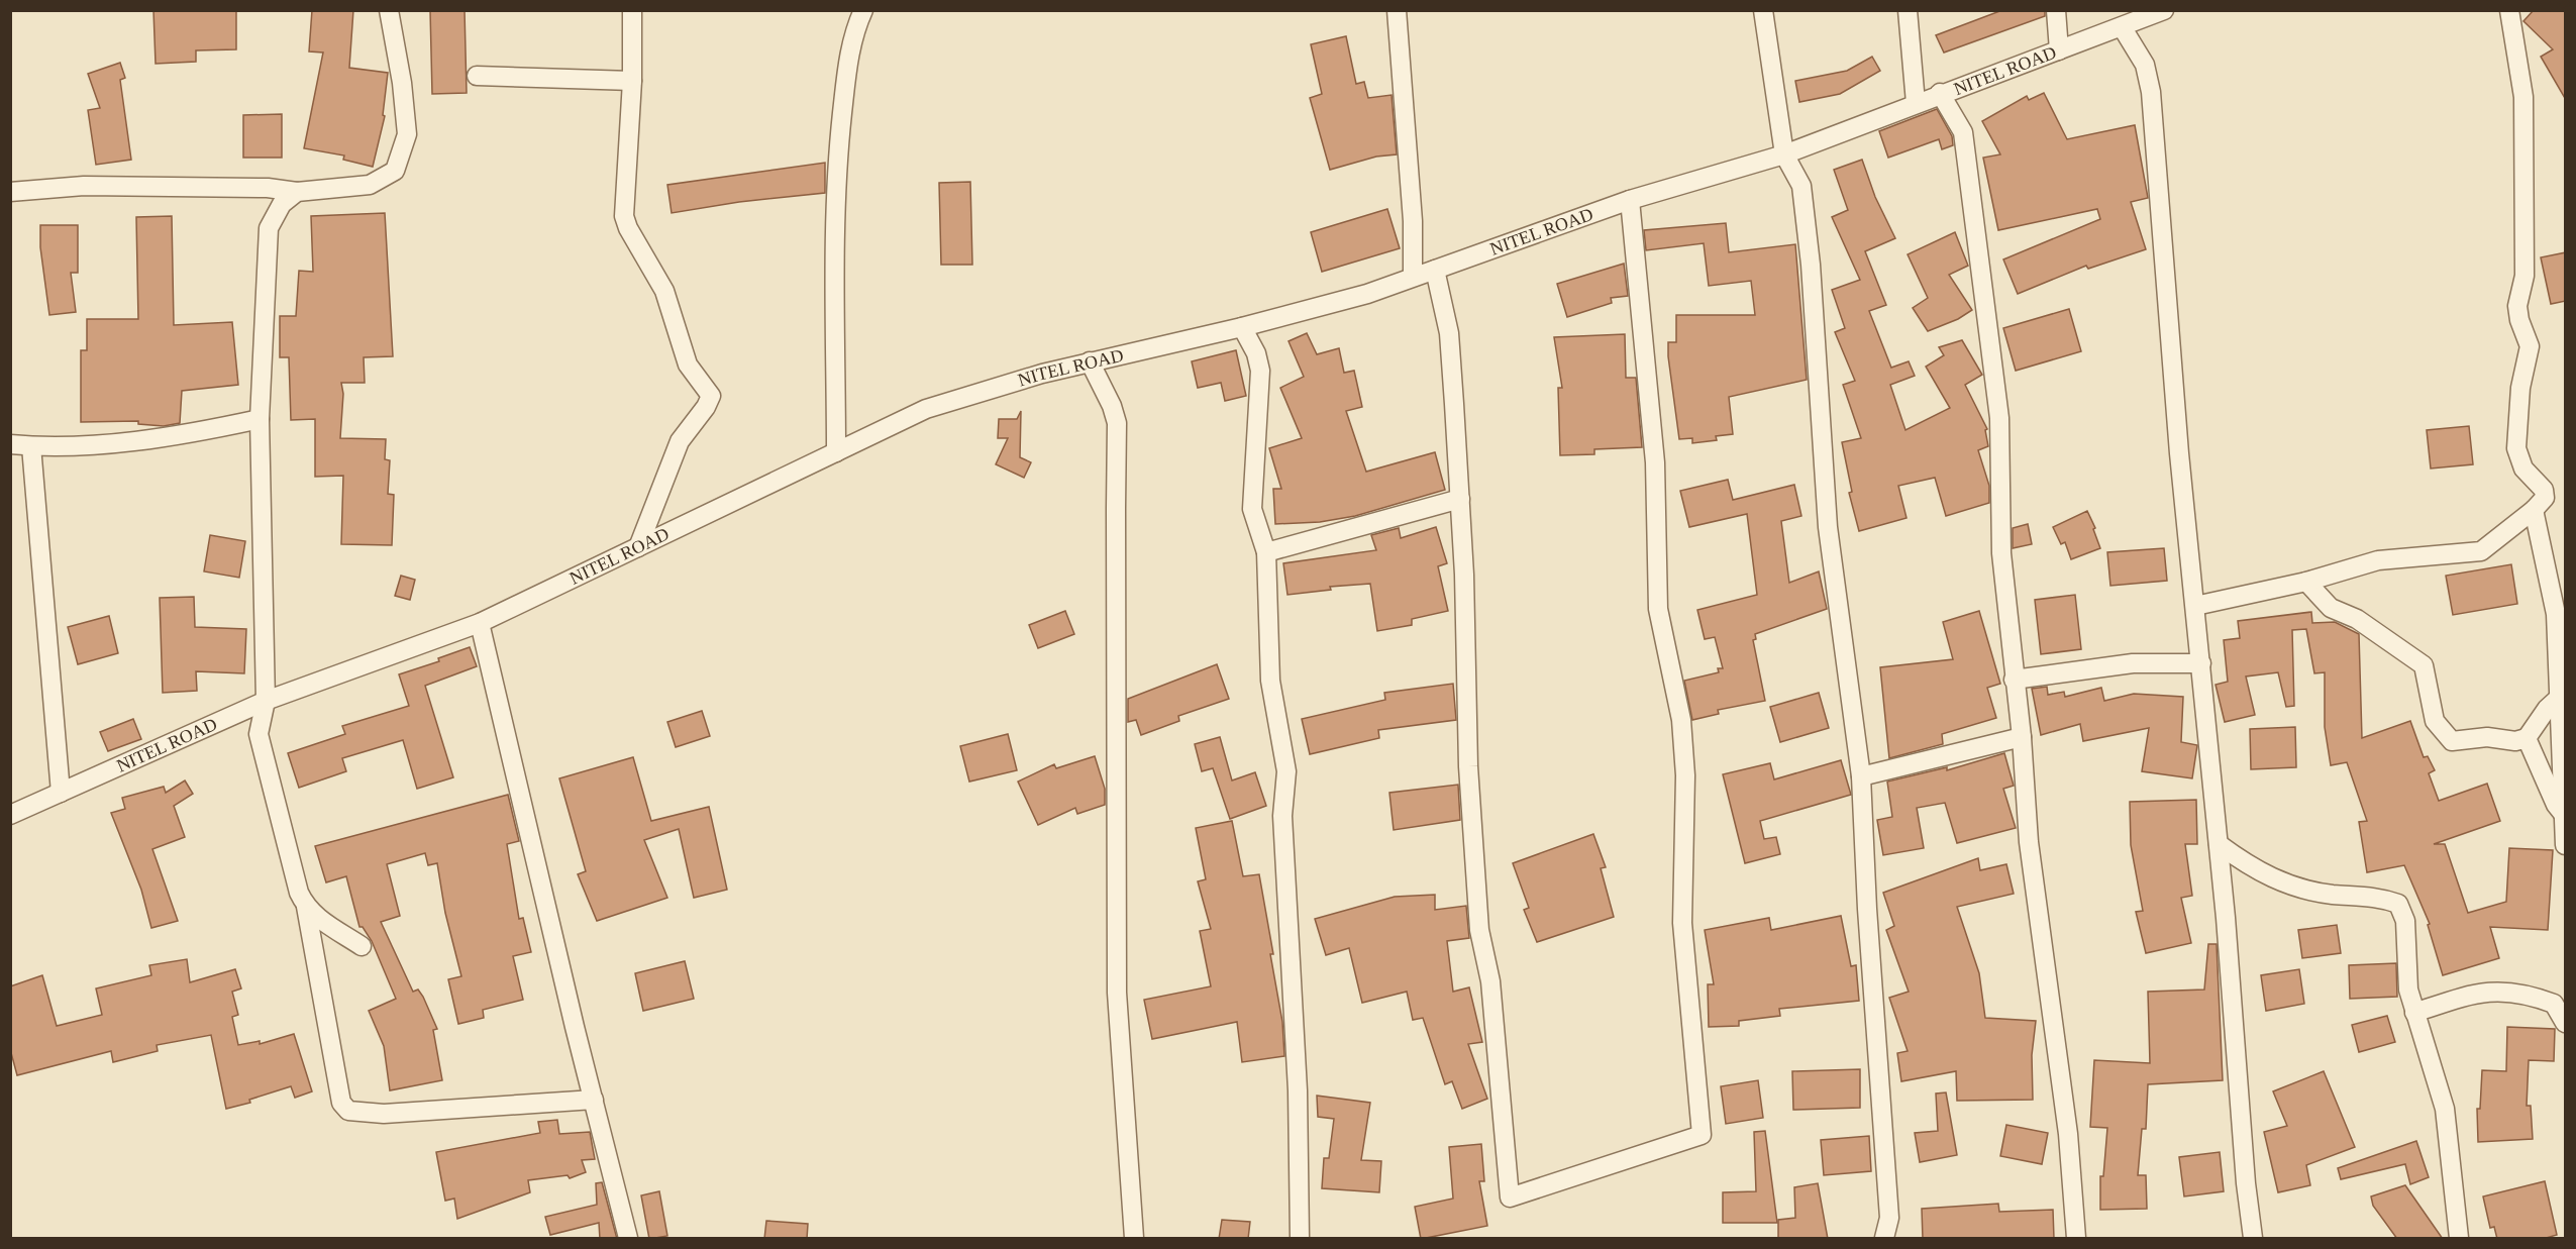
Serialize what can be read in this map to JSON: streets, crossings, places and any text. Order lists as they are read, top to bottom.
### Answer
{
  "streets": {
    "street": ["NITEL ROAD"]
  }
}
